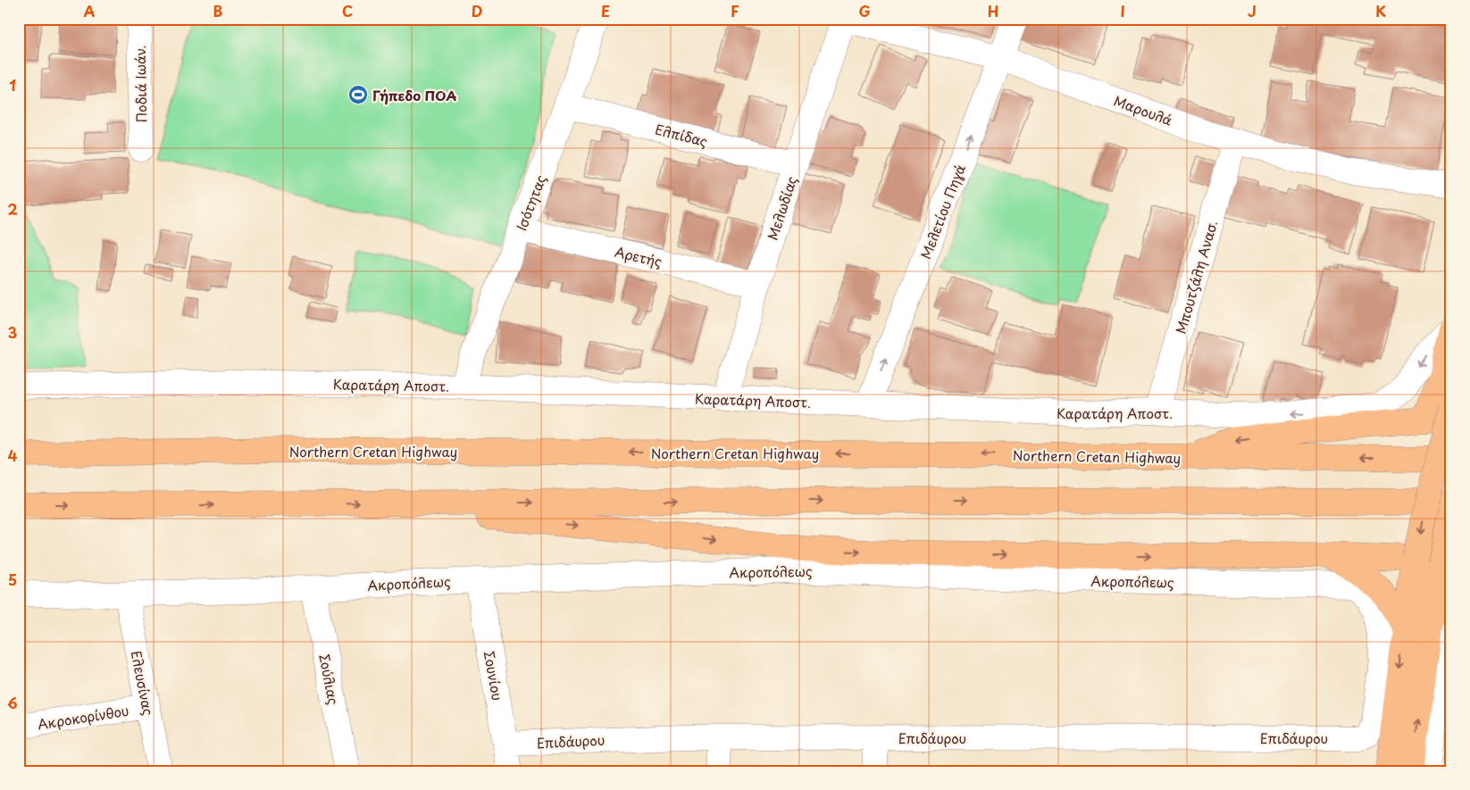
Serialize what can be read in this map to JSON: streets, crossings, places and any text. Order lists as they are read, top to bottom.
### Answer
{
  "streets": {
    "main road": ["Northern Cretan Highway"],
    "street": [
      "Ποδιά Ιωάν.",
      "Μαρουλά",
      "Ελπίδας",
      "Ισότητας",
      "Μελωδίας",
      "Μελετίου Πηγά",
      "Αρετής",
      "Μπουτζάλη Ανασ.",
      "Καρατάρη Αποστ.",
      "Ακροπόλεως",
      "Σουνίου",
      "Σούλιας",
      "Ελευσίνας",
      "Ακροκορίνθου",
      "Επιδάυρου"
    ]
  },
  "crossings": [
    ["Μαρουλά", "Μελωδίας"],
    ["Μαρουλά", "Μελετίου Πηγά"],
    ["Μαρουλά", "Μπουτζάλη Ανασ."],
    ["Ελπίδας", "Ισότητας"],
    ["Ελπίδας", "Μελωδίας"],
    ["Ισότητας", "Αρετής"],
    ["Ισότητας", "Καρατάρη Αποστ."],
    ["Μελωδίας", "Αρετής"],
    ["Μελωδίας", "Καρατάρη Αποστ."],
    ["Μελετίου Πηγά", "Καρατάρη Αποστ."],
    ["Μπουτζάλη Ανασ.", "Καρατάρη Αποστ."],
    ["Ακροπόλεως", "Σουνίου"],
    ["Ακροπόλεως", "Σούλιας"],
    ["Ακροπόλεως", "Ελευσίνας"],
    ["Ακροπόλεως", "Επιδάυρου"],
    ["Σουνίου", "Επιδάυρου"],
    ["Ελευσίνας", "Ακροκορίνθου"]
  ],
  "one_way": ["Μελετίου Πηγά"],
  "places": {
    "sports": ["Γήπεδο ΠΟΑ"]
  },
  "grid": {
    "columns": [
      "A",
      "B",
      "C",
      "D",
      "E",
      "F",
      "G",
      "H",
      "I",
      "J",
      "K"
    ],
    "rows": [
      "1",
      "2",
      "3",
      "4",
      "5",
      "6"
    ]
  }
}
